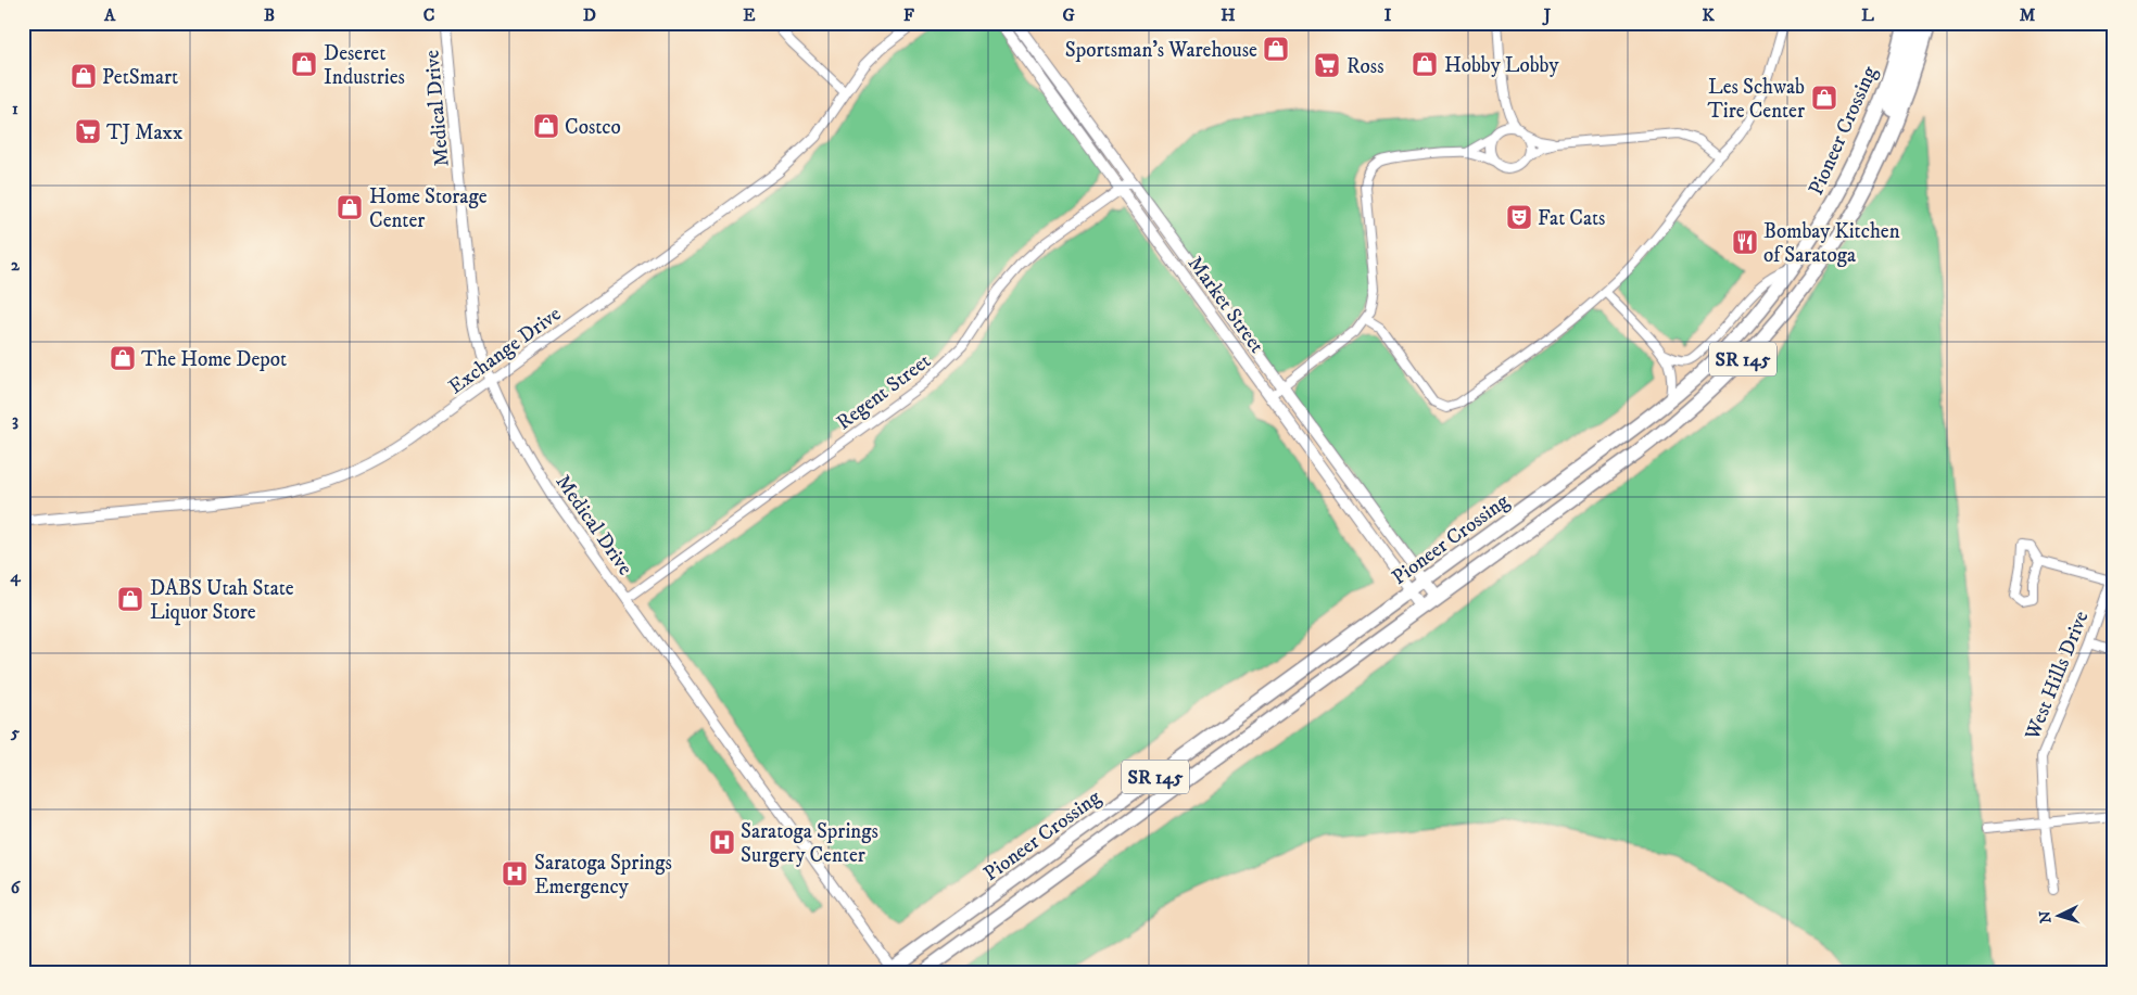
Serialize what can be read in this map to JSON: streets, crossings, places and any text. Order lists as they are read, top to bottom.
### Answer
{
  "streets": {
    "highway": ["Pioneer Crossing", "SR 145"],
    "main road": ["Market Street"],
    "street": [
      "Medical Drive",
      "Exchange Drive",
      "Regent Street",
      "West Hills Drive"
    ]
  },
  "crossings": [
    ["Medical Drive", "Pioneer Crossing"],
    ["Medical Drive", "Exchange Drive"],
    ["Medical Drive", "Regent Street"],
    ["Pioneer Crossing", "Market Street"],
    ["Market Street", "Regent Street"]
  ],
  "places": {
    "shop": [
      "Sportsman's Warehouse",
      "Deseret Industries",
      "Hobby Lobby",
      "PetSmart",
      "Les Schwab Tire Center",
      "Costco",
      "Home Storage Center",
      "The Home Depot",
      "DABS Utah State Liquor Store"
    ],
    "supermarket": ["Ross", "TJ Maxx"],
    "theatre": ["Fat Cats"],
    "restaurant": ["Bombay Kitchen of Saratoga"],
    "hospital": ["Saratoga Springs Surgery Center", "Saratoga Springs Emergency"]
  },
  "north": "left",
  "grid": {
    "columns": [
      "A",
      "B",
      "C",
      "D",
      "E",
      "F",
      "G",
      "H",
      "I",
      "J",
      "K",
      "L",
      "M"
    ],
    "rows": [
      "1",
      "2",
      "3",
      "4",
      "5",
      "6"
    ]
  }
}
